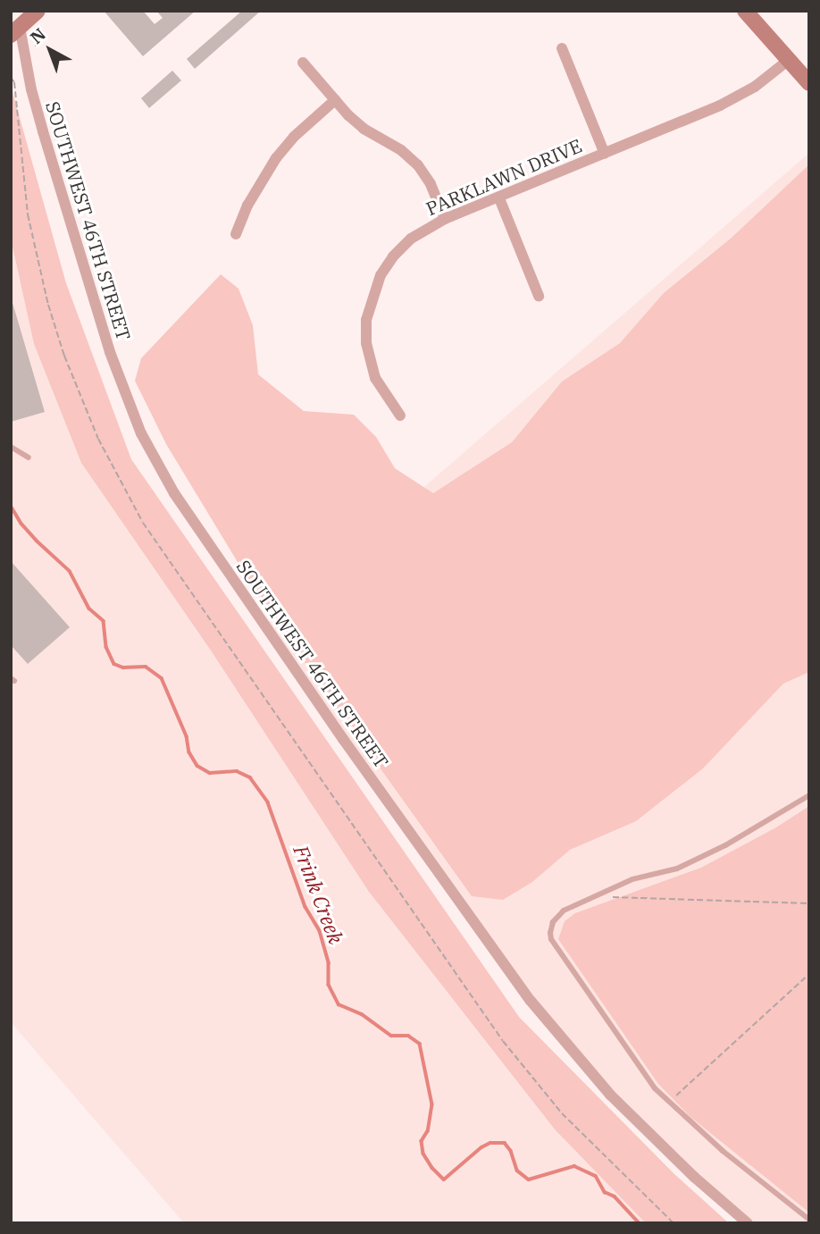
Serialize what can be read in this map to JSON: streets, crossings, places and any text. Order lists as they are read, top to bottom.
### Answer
{
  "streets": {
    "street": ["PARKLAWN DRIVE", "SOUTHWEST 46TH STREET"]
  },
  "water": ["Frink Creek"],
  "north": "top left"
}
